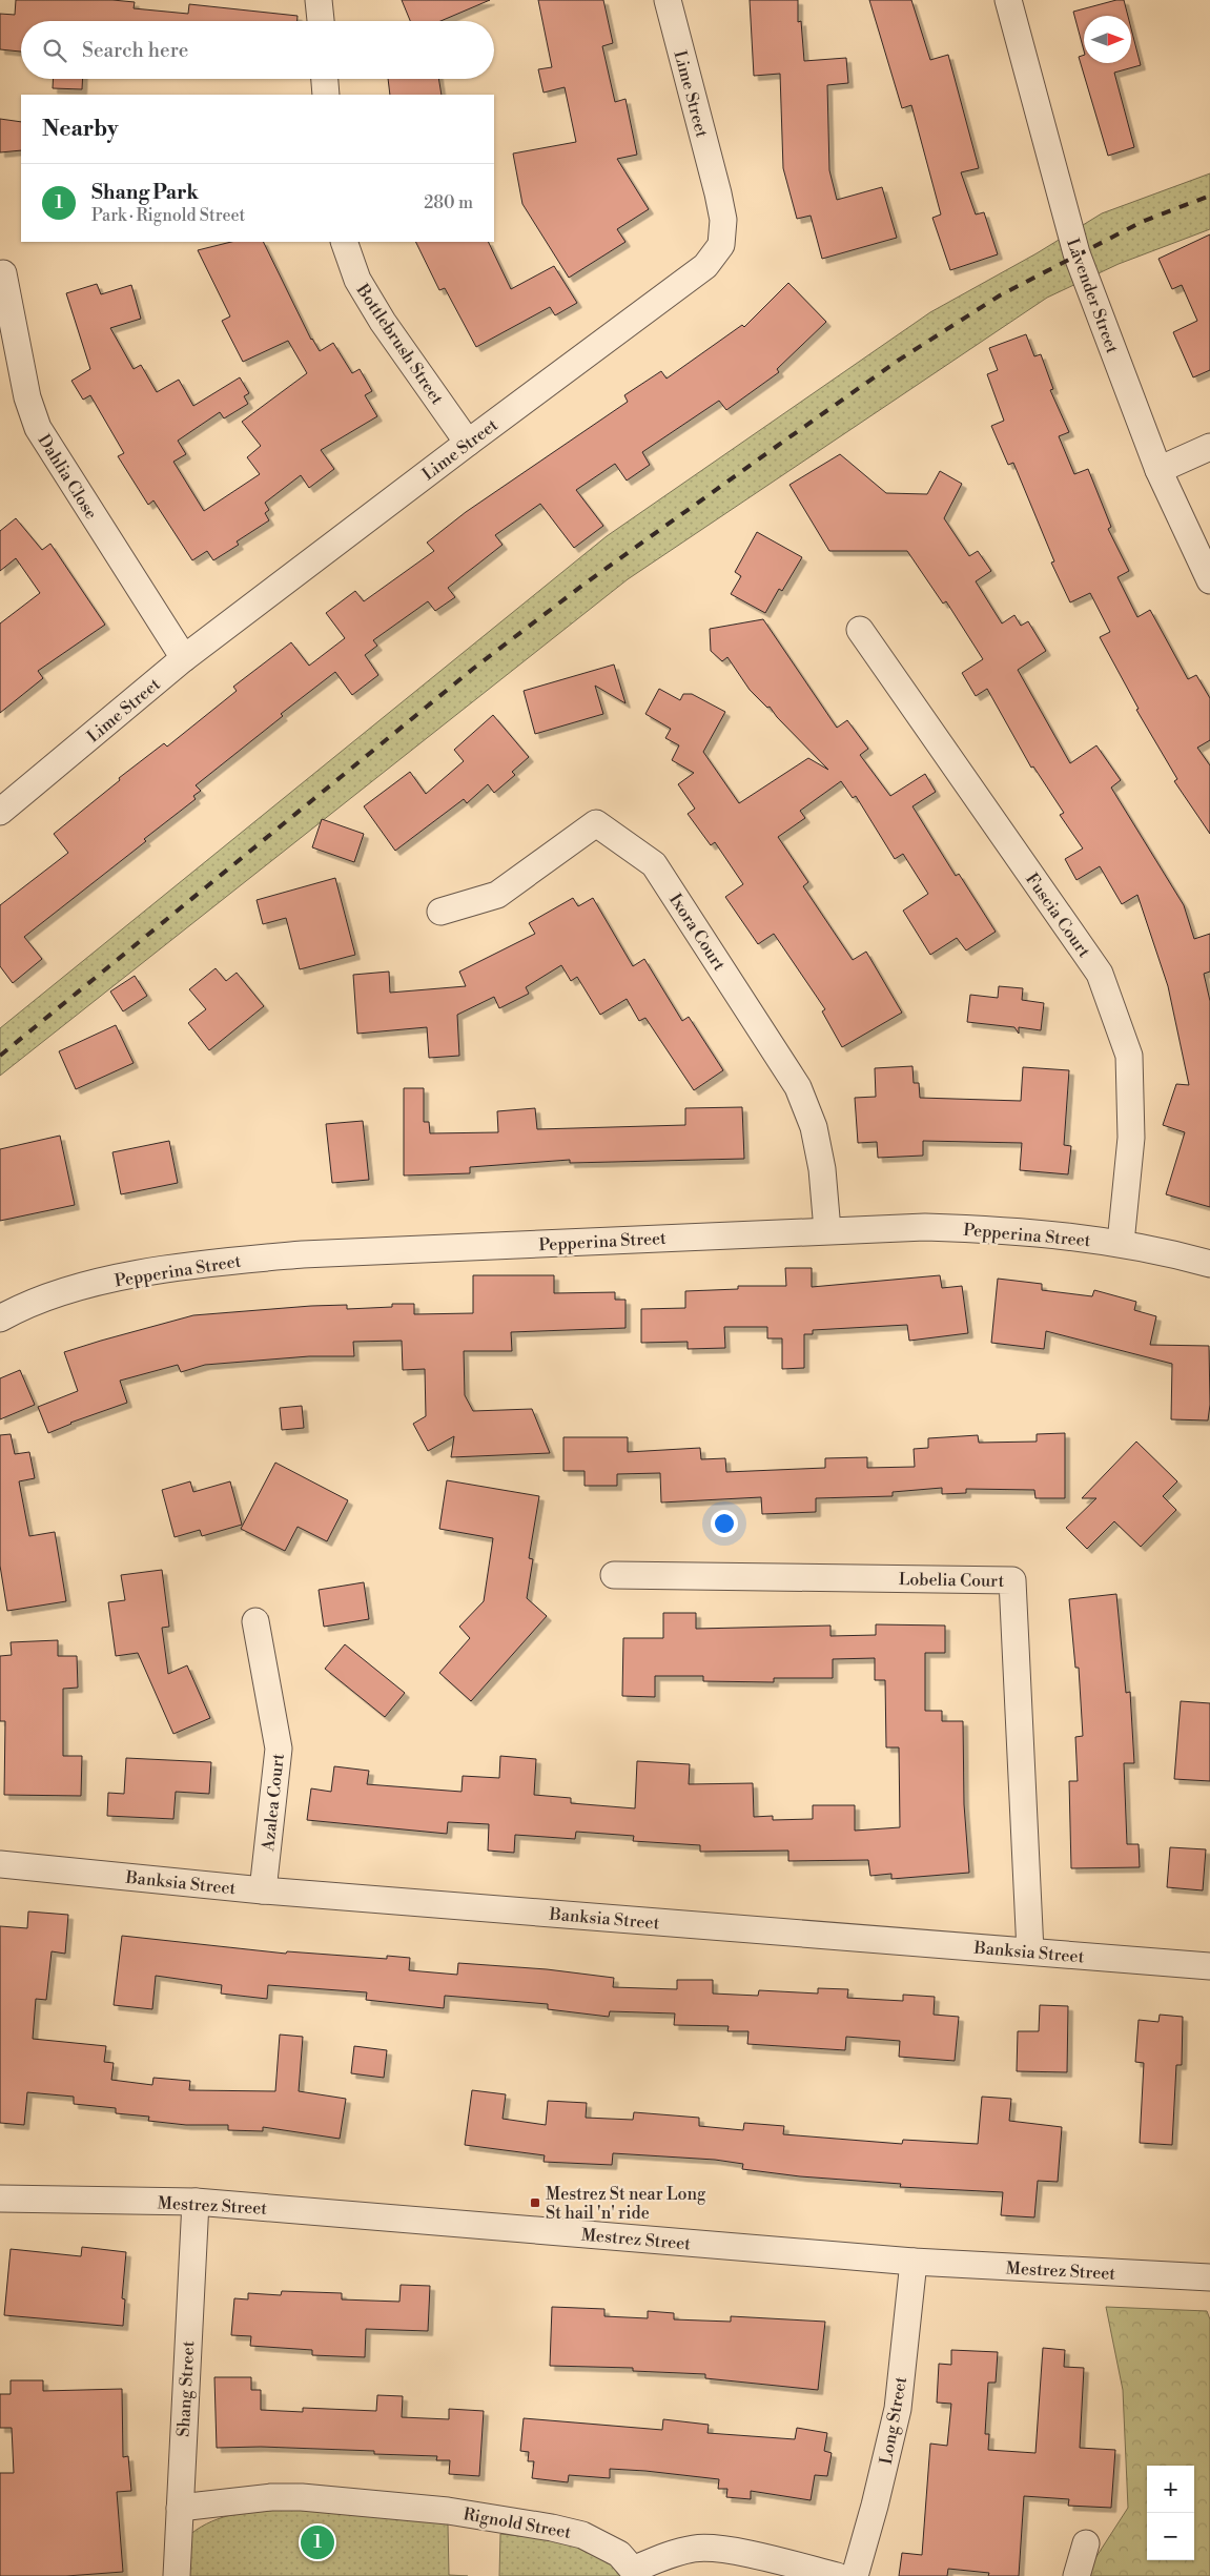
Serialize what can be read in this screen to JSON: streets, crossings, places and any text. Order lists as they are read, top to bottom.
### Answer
{
  "streets": {
    "street": [
      "Lime Street",
      "Lavender Street",
      "Bottlebrush Street",
      "Dahlia Close",
      "Fuscia Court",
      "Ixora Court",
      "Pepperina Street",
      "Lobelia Court",
      "Azalea Court",
      "Banksia Street",
      "Mestrez Street",
      "Shang Street",
      "Long Street",
      "Rignold Street"
    ]
  },
  "crossings": [
    ["Lime Street", "Bottlebrush Street"],
    ["Lime Street", "Dahlia Close"],
    ["Fuscia Court", "Pepperina Street"],
    ["Ixora Court", "Pepperina Street"],
    ["Lobelia Court", "Banksia Street"],
    ["Azalea Court", "Banksia Street"],
    ["Mestrez Street", "Shang Street"],
    ["Mestrez Street", "Long Street"],
    ["Shang Street", "Rignold Street"]
  ],
  "places": {
    "transit": ["Mestrez St near Long St hail 'n' ride"]
  },
  "north": "right",
  "page": {
    "search": "Search here",
    "heading": "Nearby",
    "list": [
      {
        "mark": "1",
        "name": "Shang Park",
        "note": "Park · Rignold Street",
        "value": "280 m"
      }
    ],
    "map_buttons": ["+", "−"],
    "pins": "1"
  }
}
